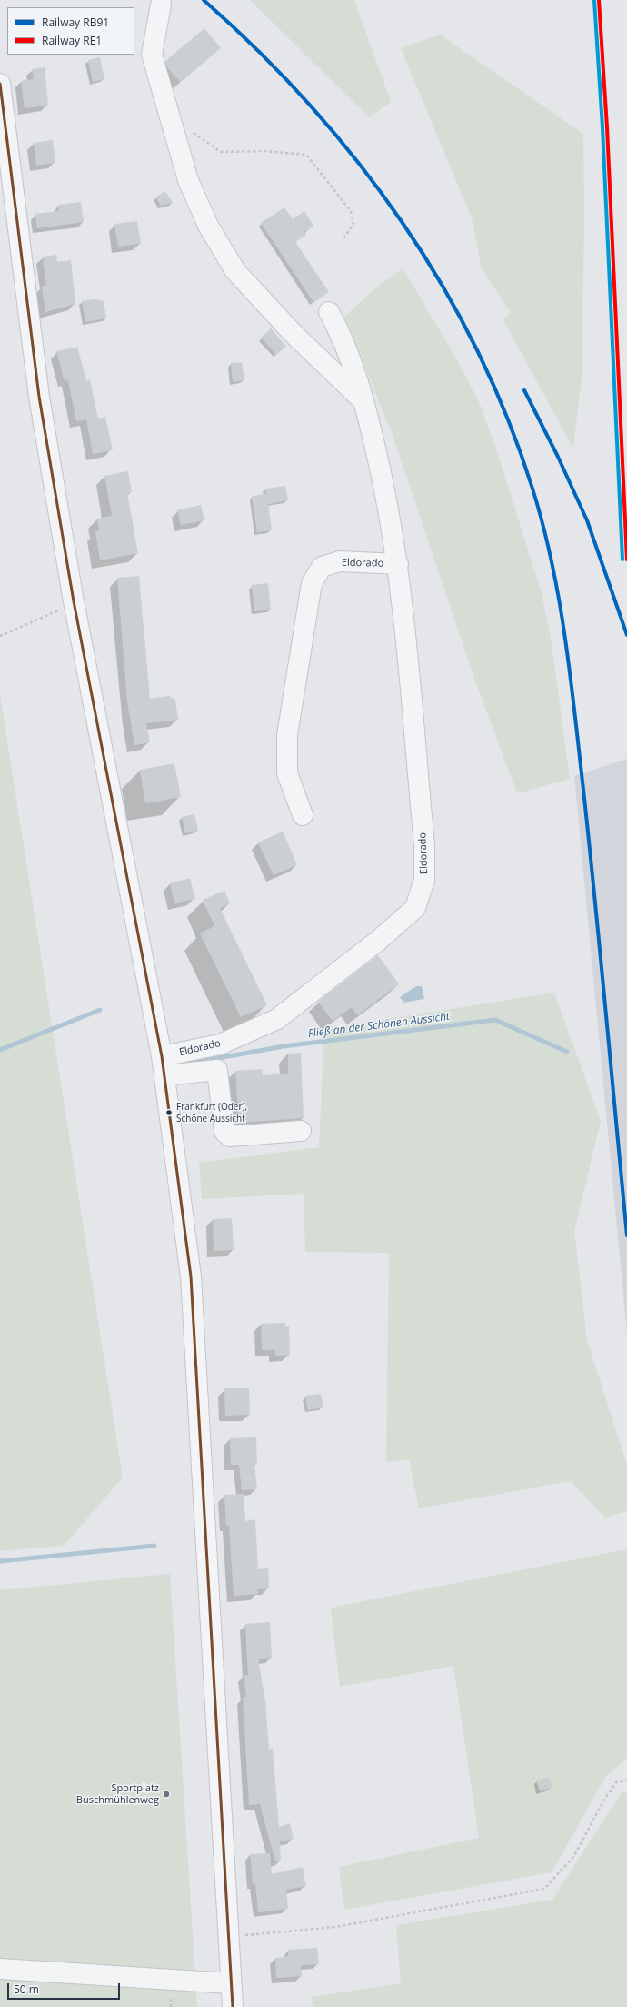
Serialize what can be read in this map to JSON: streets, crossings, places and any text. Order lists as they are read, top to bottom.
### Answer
{
  "streets": {
    "street": ["Eldorado"]
  },
  "water": ["Fließ an der Schönen Aussicht"],
  "places": ["Frankfurt (Oder), Schöne Aussicht", "Sportplatz Buschmühlenweg"],
  "lines": ["rail line RB91", "rail line RE1"],
  "legend": ["Railway RB91", "Railway RE1"],
  "scale_bar": "50 m"
}
